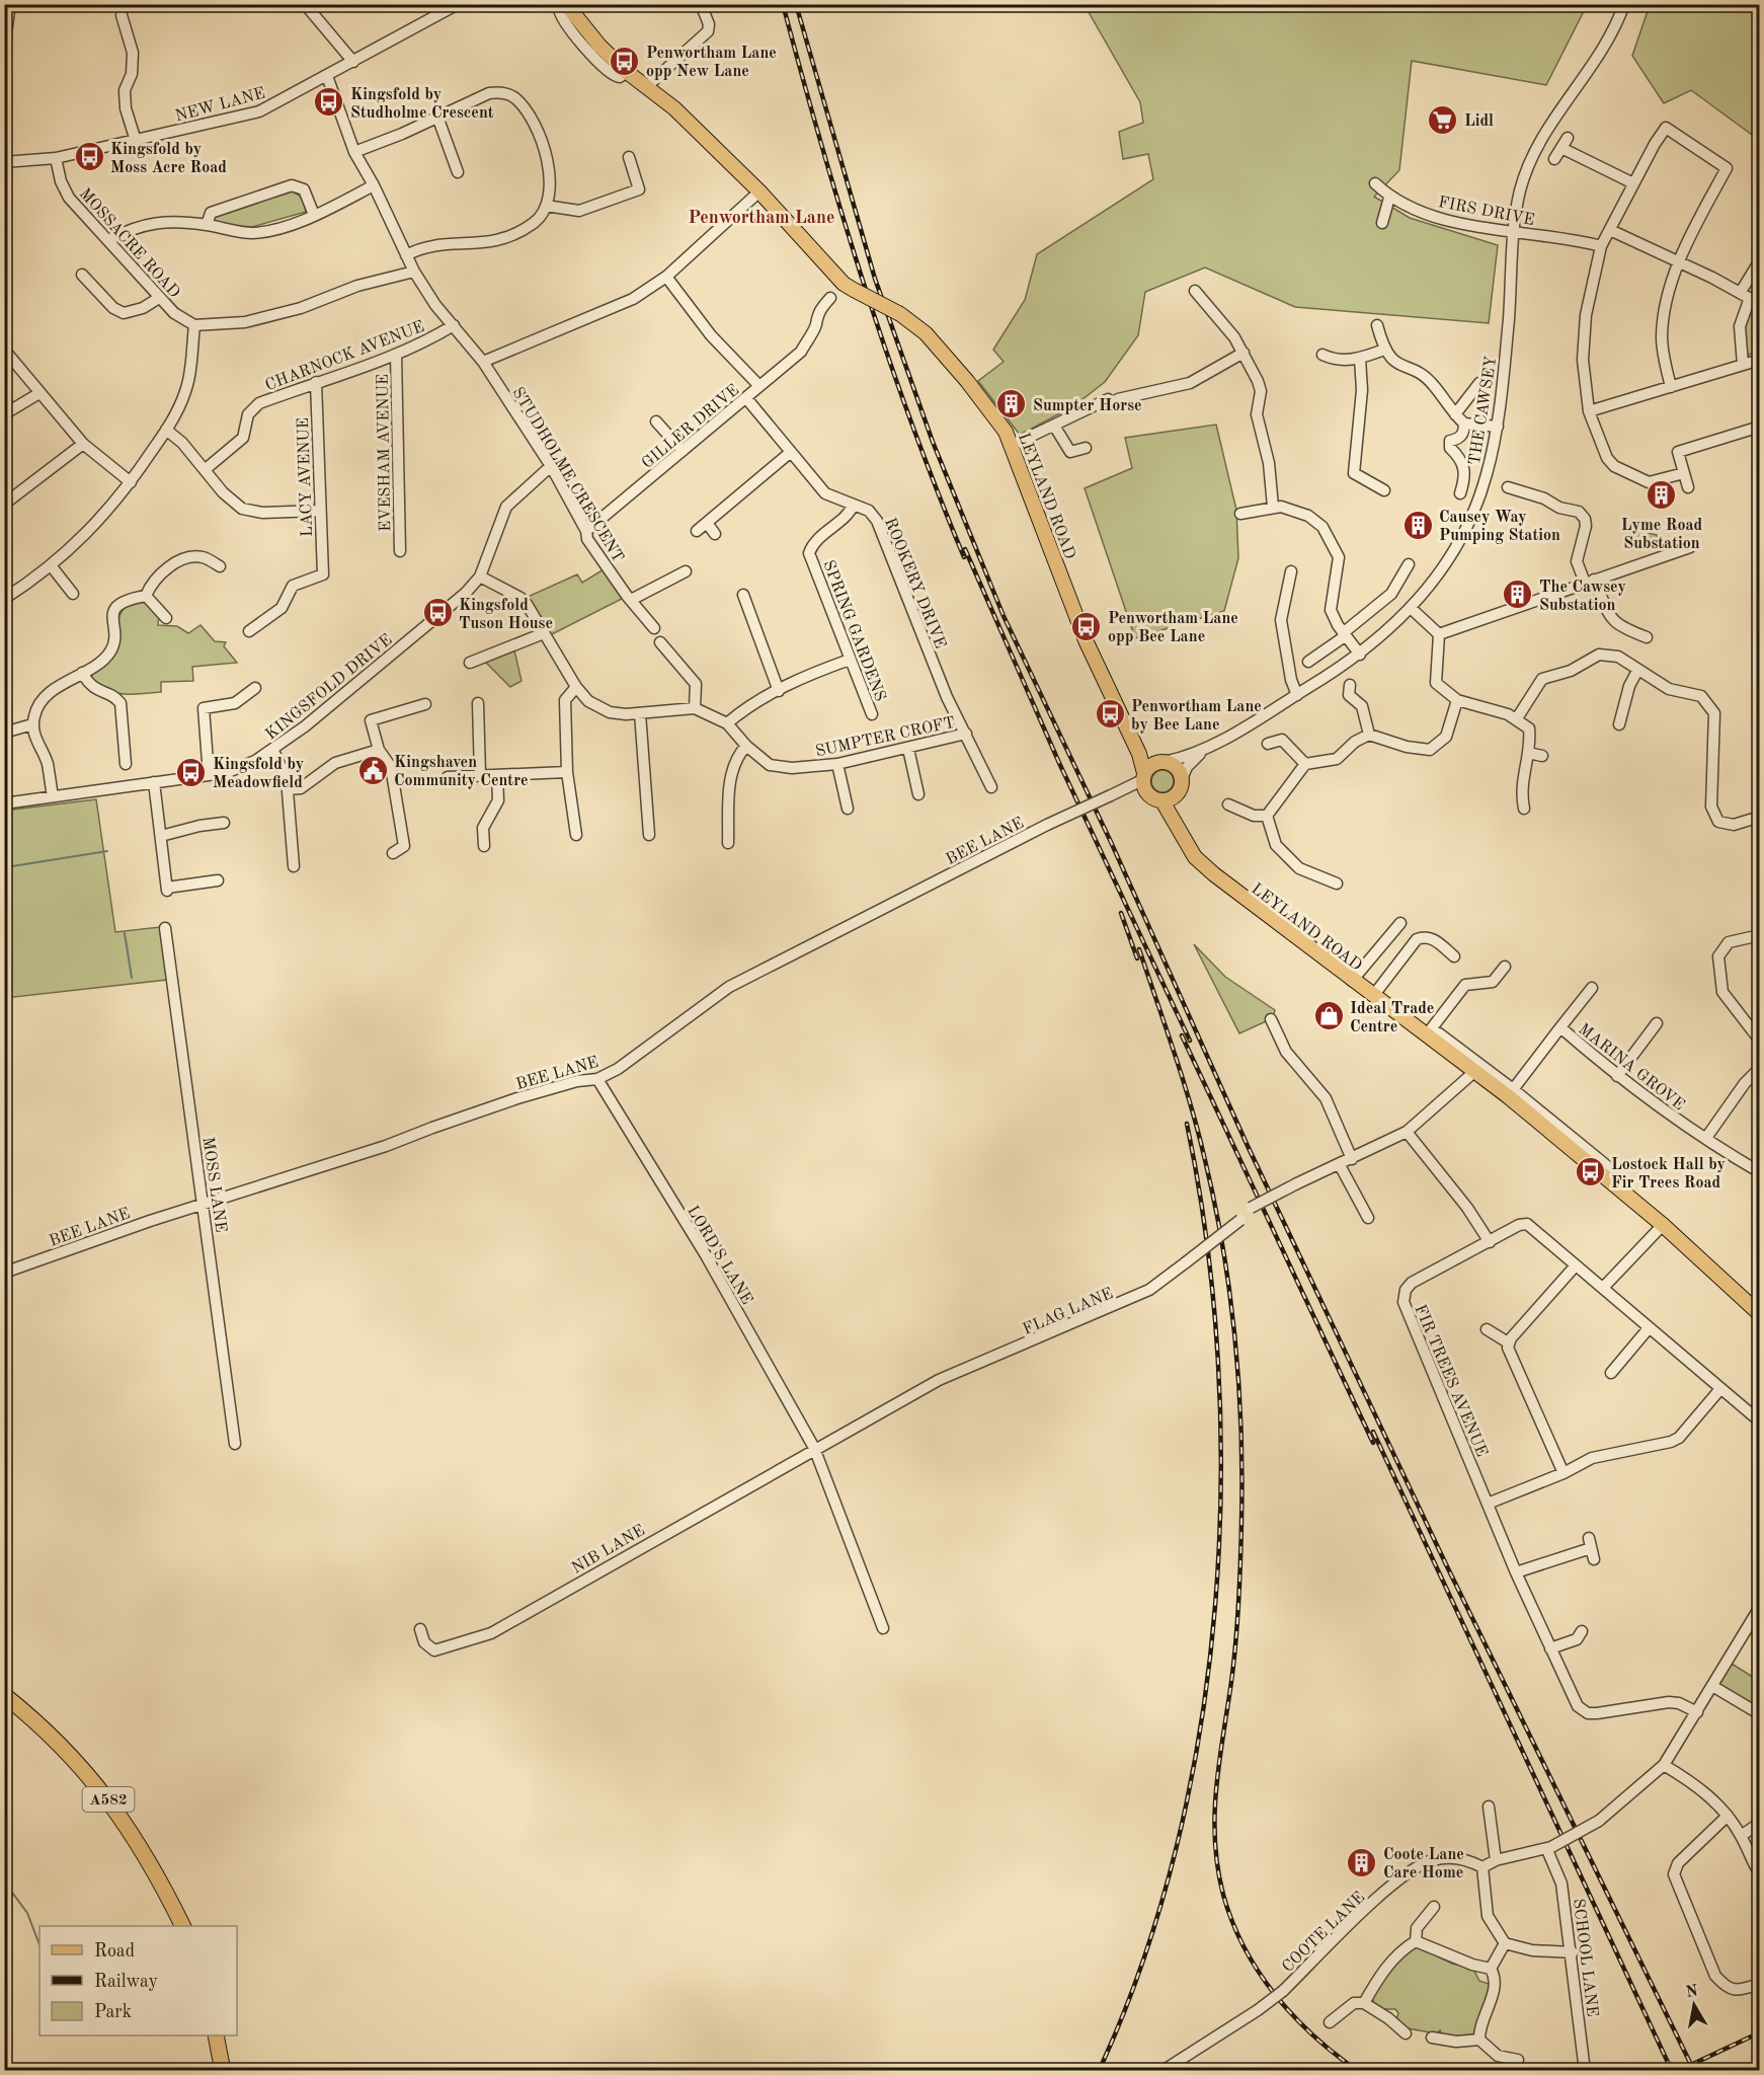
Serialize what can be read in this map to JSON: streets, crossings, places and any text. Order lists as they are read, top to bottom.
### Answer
{
  "streets": {
    "highway": ["A582"],
    "main road": ["LEYLAND ROAD"],
    "street": [
      "NEW LANE",
      "FIRS DRIVE",
      "MOSSACRE ROAD",
      "CHARNOCK AVENUE",
      "THE CAWSEY",
      "GILLER DRIVE",
      "EVESHAM AVENUE",
      "STUDHOLME CRESCENT",
      "LACY AVENUE",
      "ROOKERY DRIVE",
      "SPRING GARDENS",
      "KINGSFOLD DRIVE",
      "SUMPTER CROFT",
      "BEE LANE",
      "MARINA GROVE",
      "MOSS LANE",
      "LORD'S LANE",
      "FLAG LANE",
      "FIR TREES AVENUE",
      "NIB LANE",
      "COOTE LANE",
      "SCHOOL LANE"
    ]
  },
  "crossings": [
    ["NEW LANE", "MOSSACRE ROAD"],
    ["NEW LANE", "STUDHOLME CRESCENT"],
    ["FIRS DRIVE", "THE CAWSEY"],
    ["CHARNOCK AVENUE", "EVESHAM AVENUE"],
    ["CHARNOCK AVENUE", "STUDHOLME CRESCENT"],
    ["CHARNOCK AVENUE", "LACY AVENUE"],
    ["THE CAWSEY", "LEYLAND ROAD"],
    ["THE CAWSEY", "BEE LANE"],
    ["GILLER DRIVE", "STUDHOLME CRESCENT"],
    ["GILLER DRIVE", "ROOKERY DRIVE"],
    ["STUDHOLME CRESCENT", "KINGSFOLD DRIVE"],
    ["LEYLAND ROAD", "BEE LANE"],
    ["LEYLAND ROAD", "MARINA GROVE"],
    ["LEYLAND ROAD", "FLAG LANE"],
    ["ROOKERY DRIVE", "SPRING GARDENS"],
    ["ROOKERY DRIVE", "SUMPTER CROFT"],
    ["BEE LANE", "MOSS LANE"],
    ["BEE LANE", "LORD'S LANE"],
    ["LORD'S LANE", "FLAG LANE"],
    ["LORD'S LANE", "NIB LANE"],
    ["FLAG LANE", "NIB LANE"]
  ],
  "districts": ["Penwortham Lane"],
  "places": {
    "bus stop": [
      "Penwortham Lane opp New Lane",
      "Kingsfold by Studholme Crescent",
      "Kingsfold by Moss Acre Road",
      "Kingsfold Tuson House",
      "Penwortham Lane opp Bee Lane",
      "Penwortham Lane by Bee Lane",
      "Kingsfold by Meadowfield",
      "Lostock Hall by Fir Trees Road"
    ],
    "supermarket": ["Lidl"],
    "building": [
      "Sumpter Horse",
      "Lyme Road Substation",
      "Causey Way Pumping Station",
      "The Cawsey Substation",
      "Coote Lane Care Home"
    ],
    "public building": ["Kingshaven Community Centre"],
    "shop": ["Ideal Trade Centre"]
  },
  "legend": ["Road", "Railway", "Park"],
  "north": "top"
}
